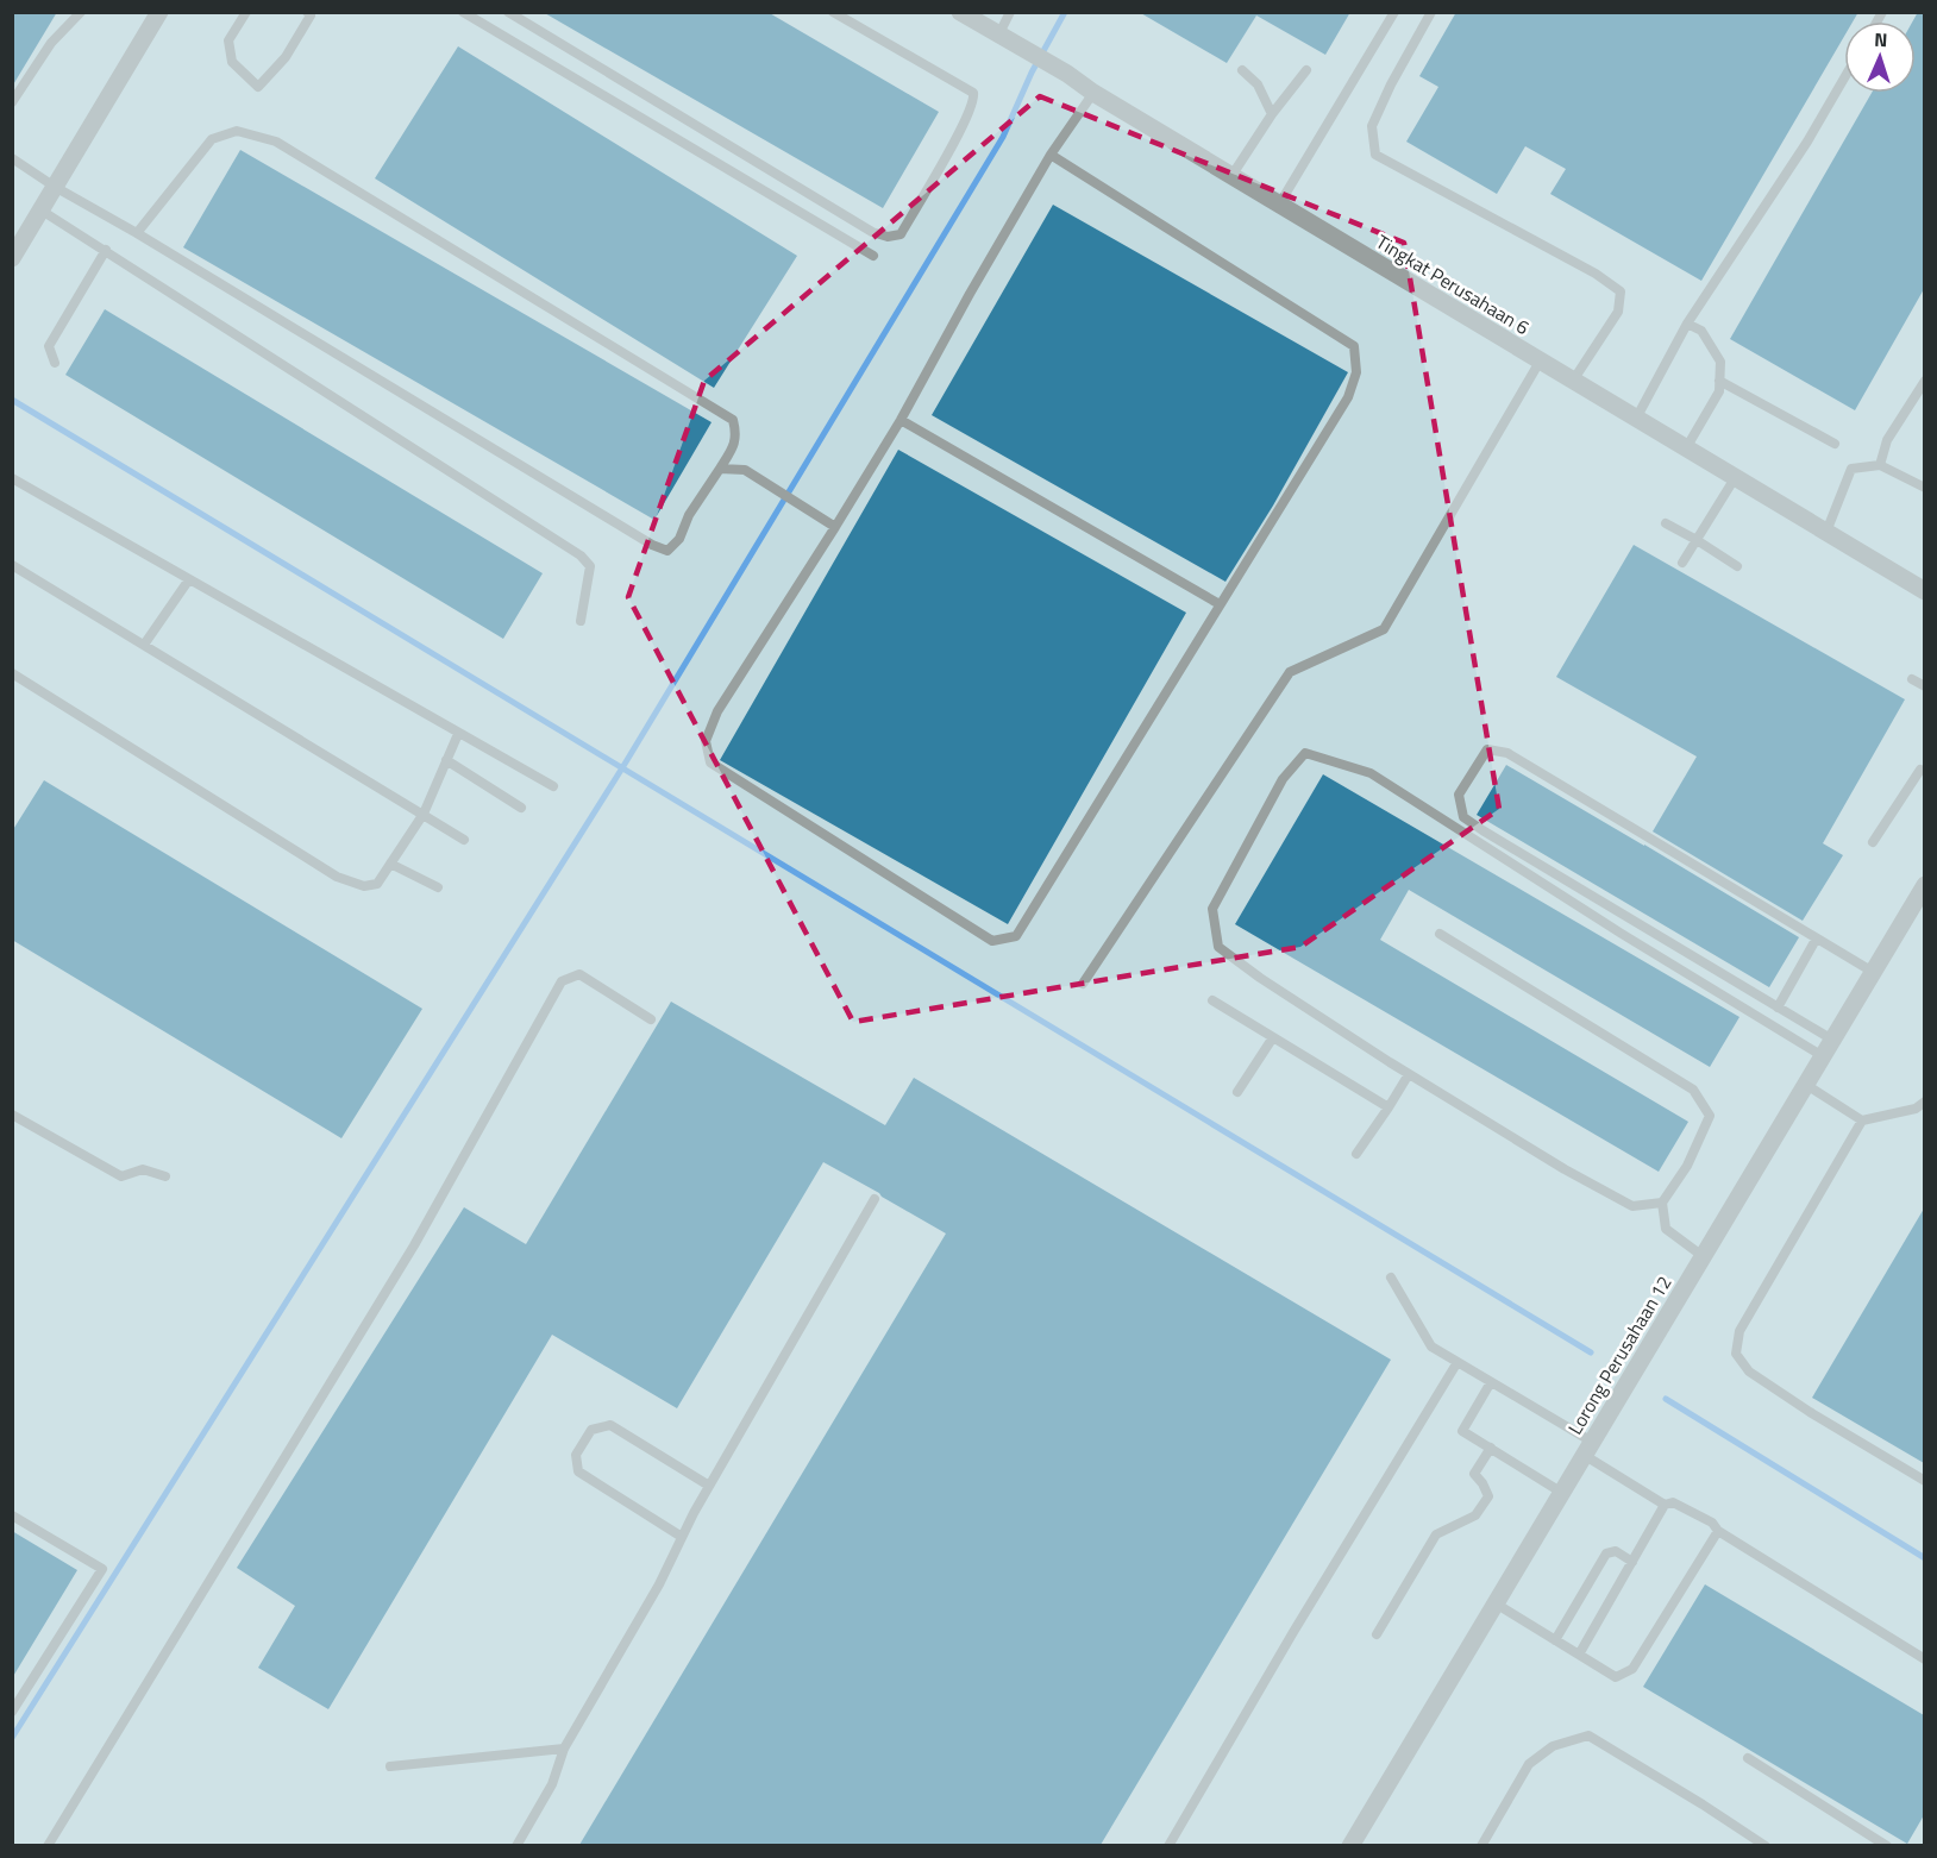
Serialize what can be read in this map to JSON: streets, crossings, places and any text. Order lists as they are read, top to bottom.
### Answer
{
  "streets": {
    "street": ["Tingkat Perusahaan 6", "Lorong Perusahaan 12"]
  },
  "north": "top"
}
